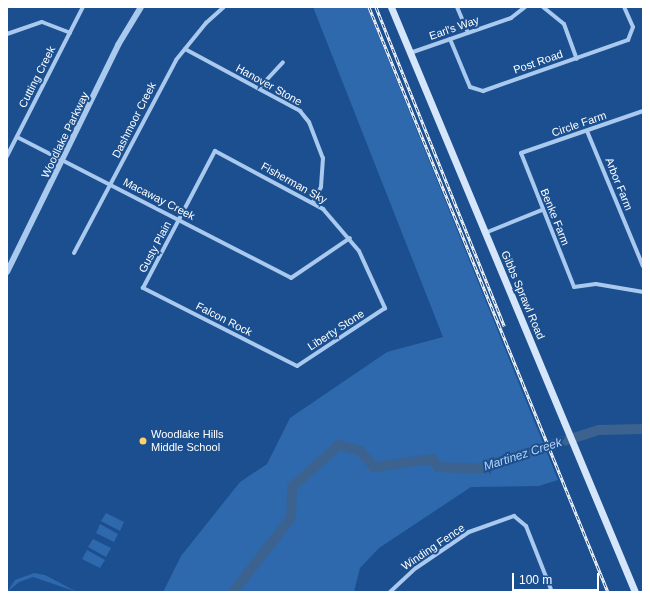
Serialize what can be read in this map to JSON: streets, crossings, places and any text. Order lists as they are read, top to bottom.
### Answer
{
  "streets": {
    "main road": ["Gibbs Sprawl Road"],
    "street": [
      "Earl's Way",
      "Post Road",
      "Cutting Creek",
      "Hanover Stone",
      "Dashmoor Creek",
      "Circle Farm",
      "Woodlake Parkway",
      "Fisherman Sky",
      "Arbor Farm",
      "Macaway Creek",
      "Benke Farm",
      "Gusty Plain",
      "Falcon Rock",
      "Liberty Stone",
      "Winding Fence"
    ]
  },
  "crossings": [
    ["Earl's Way", "Post Road"],
    ["Earl's Way", "Gibbs Sprawl Road"],
    ["Cutting Creek", "Macaway Creek"],
    ["Hanover Stone", "Dashmoor Creek"],
    ["Hanover Stone", "Fisherman Sky"],
    ["Dashmoor Creek", "Macaway Creek"],
    ["Circle Farm", "Arbor Farm"],
    ["Circle Farm", "Benke Farm"],
    ["Woodlake Parkway", "Macaway Creek"],
    ["Fisherman Sky", "Macaway Creek"],
    ["Fisherman Sky", "Gusty Plain"],
    ["Fisherman Sky", "Liberty Stone"],
    ["Macaway Creek", "Gusty Plain"],
    ["Gusty Plain", "Falcon Rock"],
    ["Falcon Rock", "Liberty Stone"]
  ],
  "water": ["Martinez Creek"],
  "places": ["Woodlake Hills Middle School"],
  "scale_bar": "100 m"
}
